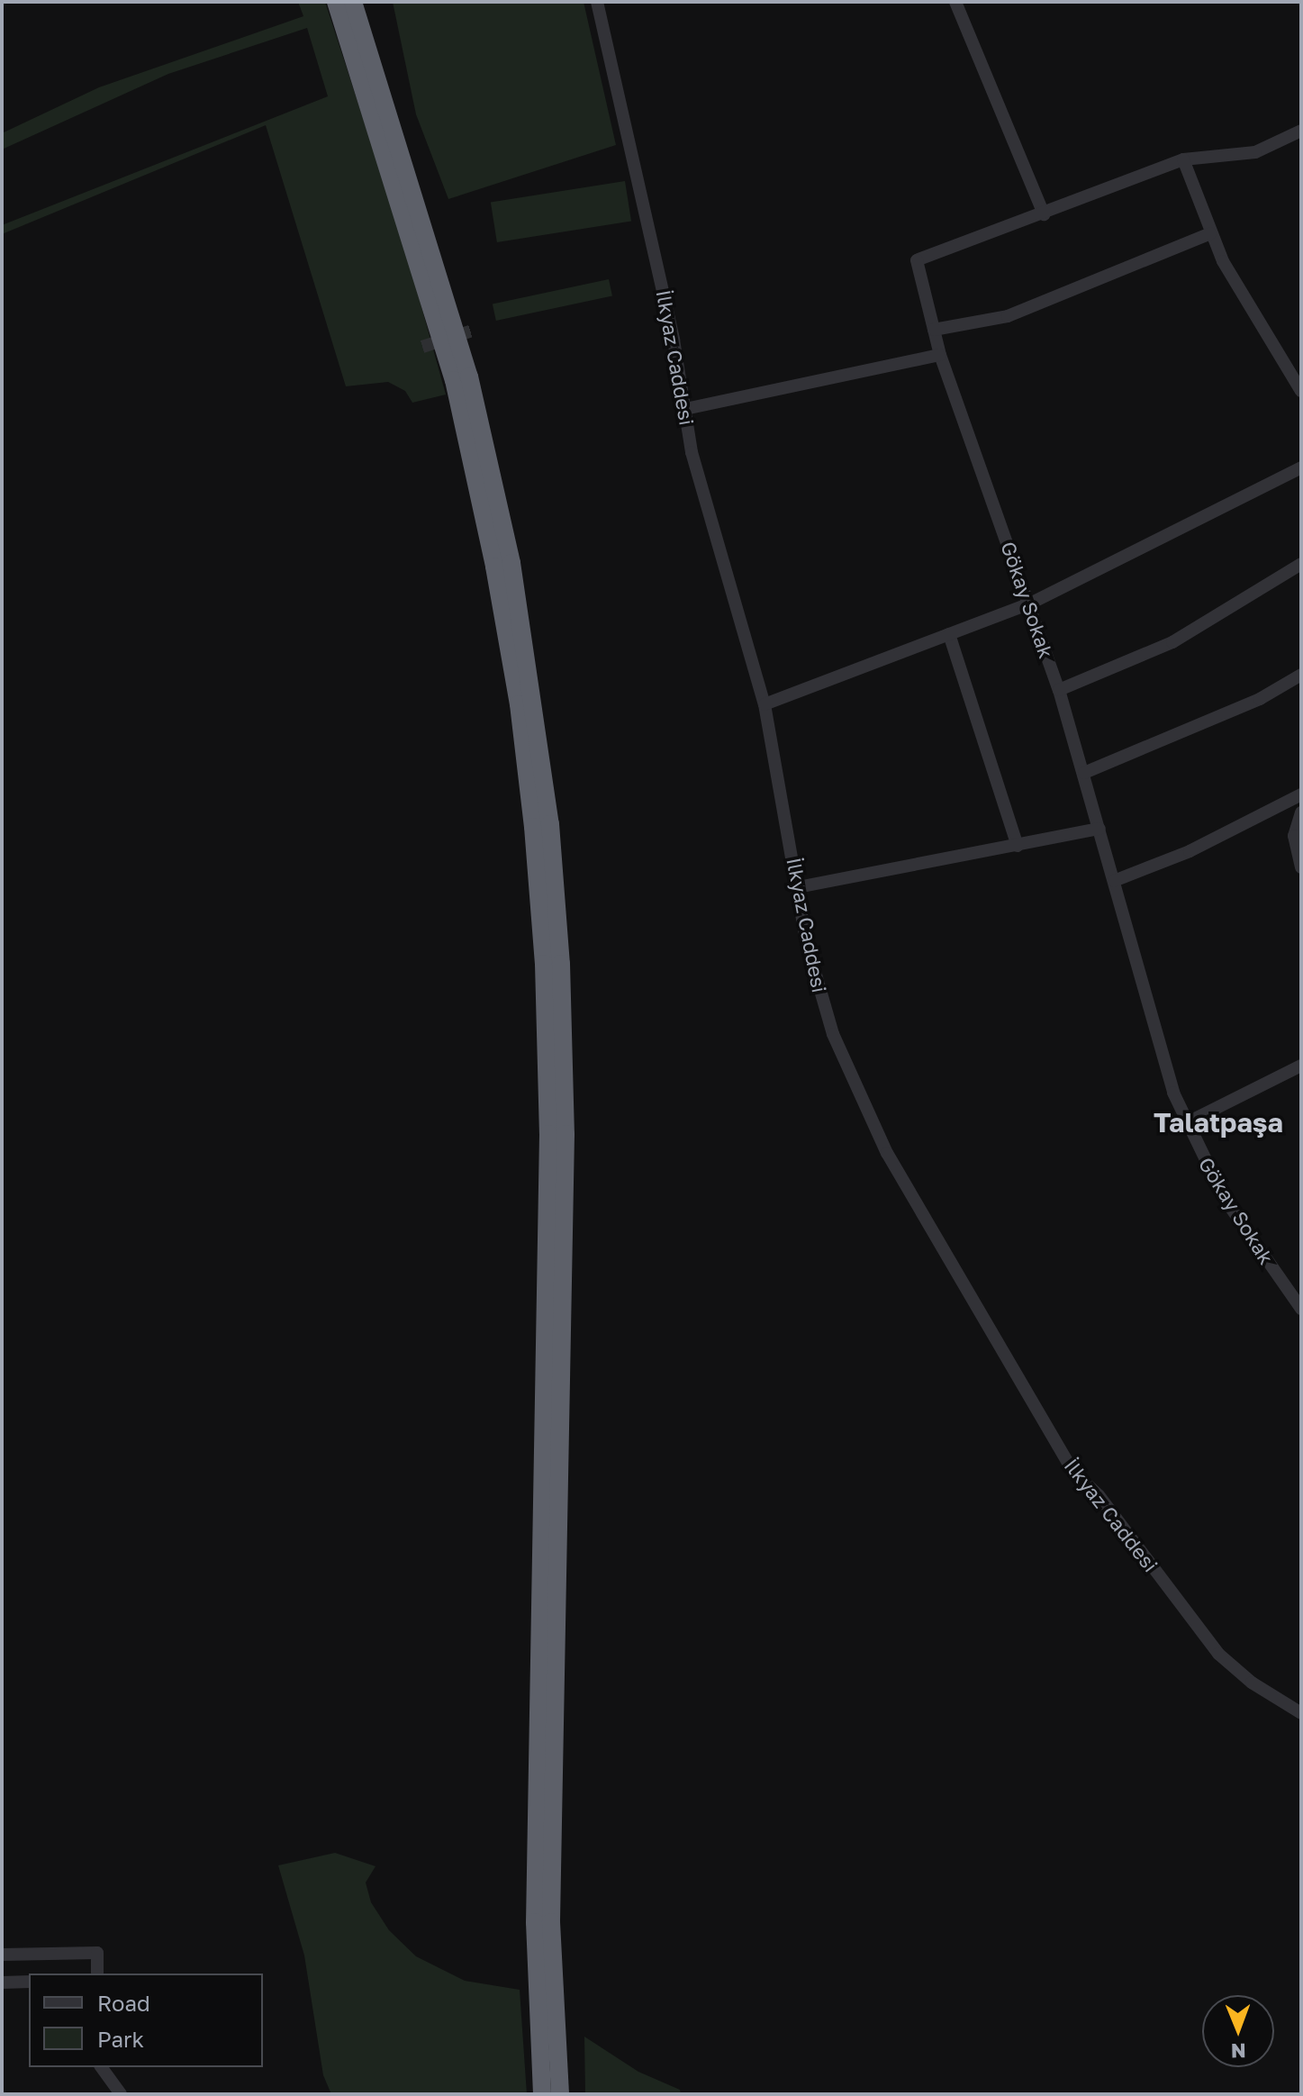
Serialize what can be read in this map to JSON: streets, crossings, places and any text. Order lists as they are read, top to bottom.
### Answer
{
  "streets": {
    "street": ["İlkyaz Caddesi", "Gökay Sokak"]
  },
  "districts": ["Talatpaşa"],
  "legend": ["Road", "Park"],
  "north": "bottom"
}
